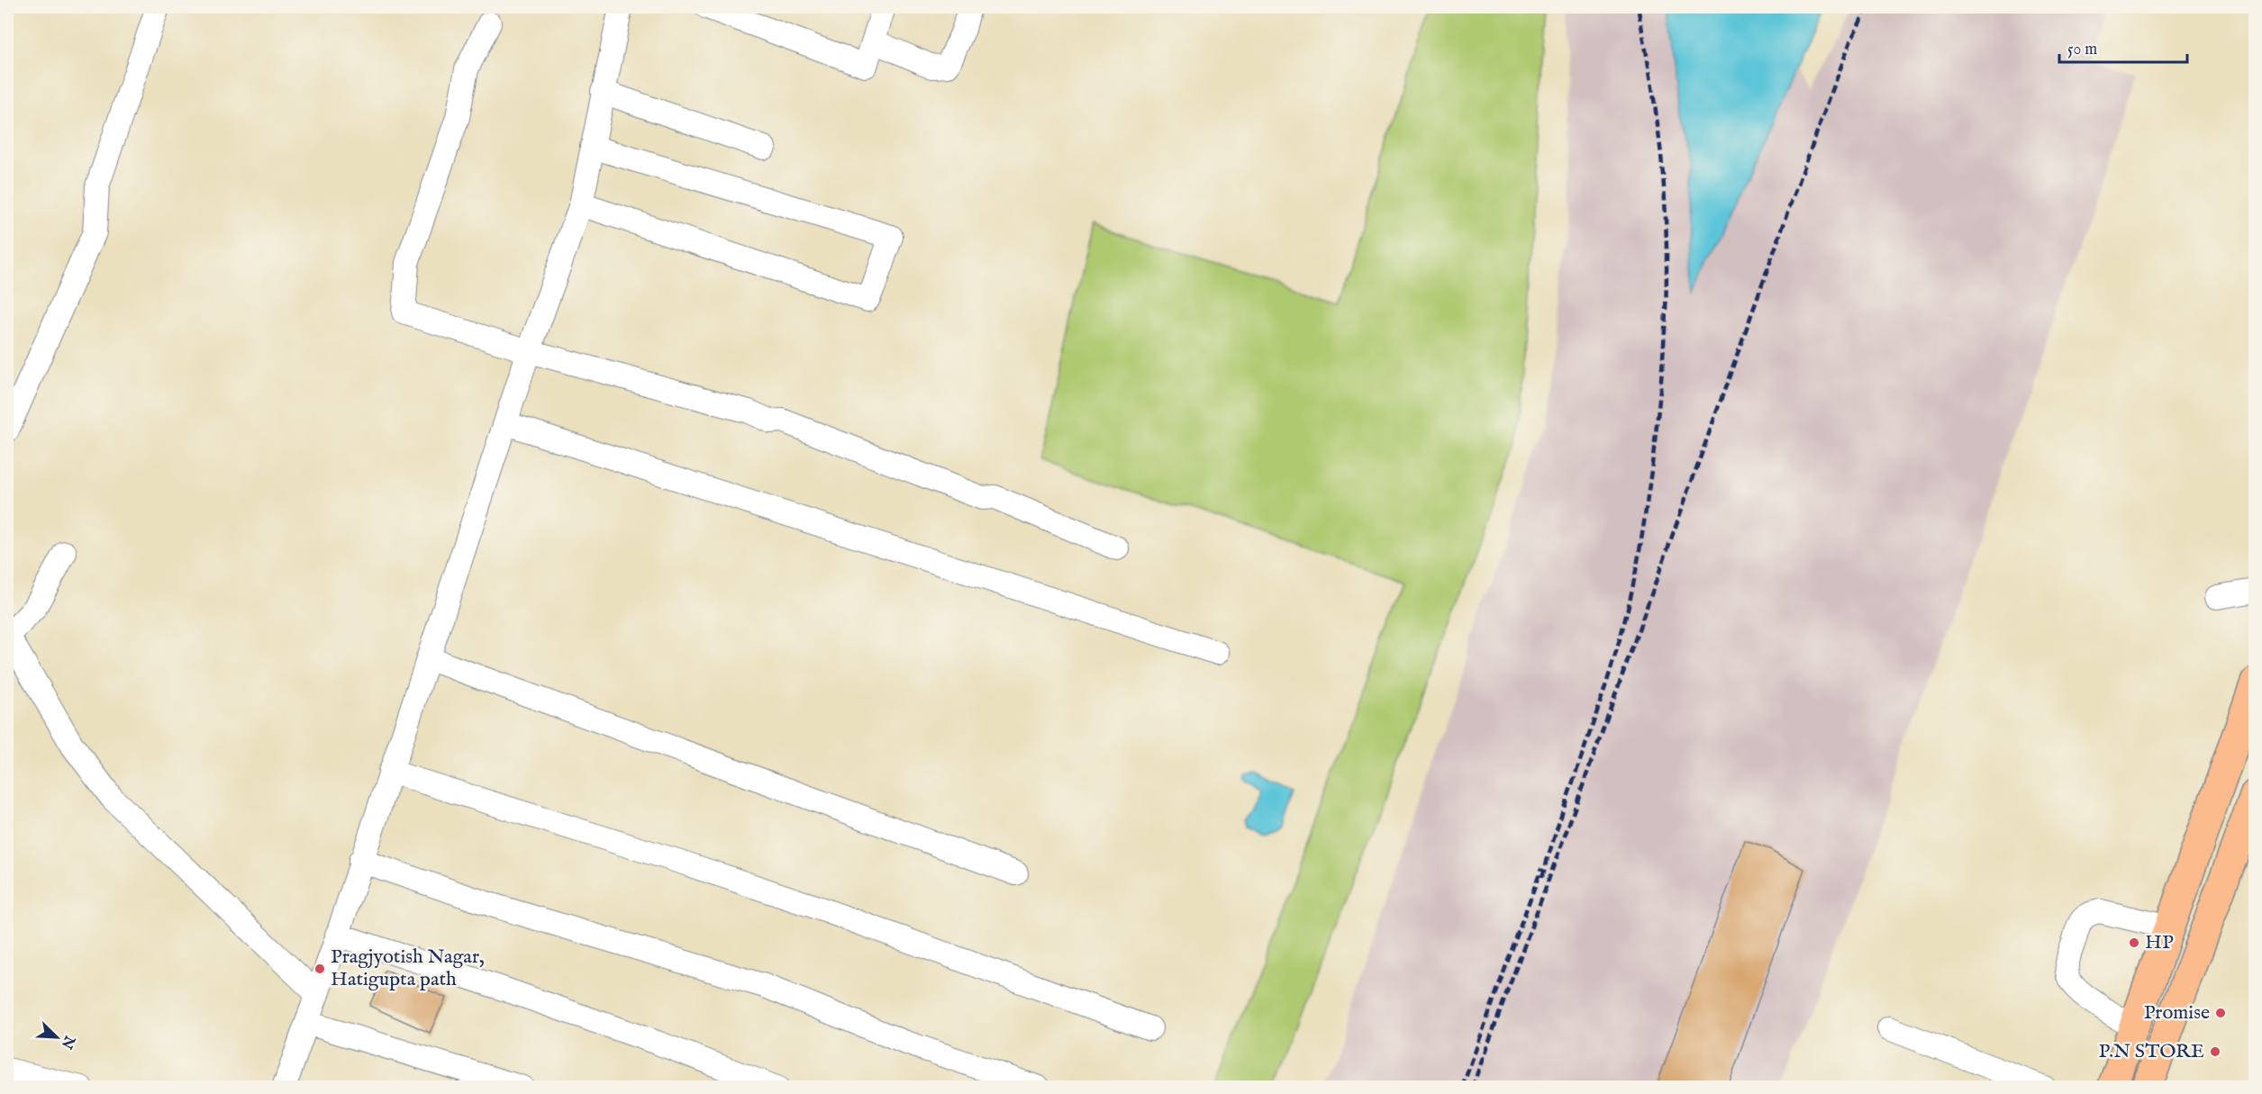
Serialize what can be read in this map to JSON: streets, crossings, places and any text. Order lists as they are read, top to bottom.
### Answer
{
  "places": [
    "HP",
    "Pragjyotish Nagar, Hatigupta path",
    "Promise",
    "P.N STORE"
  ],
  "scale_bar": "50 m",
  "north": "bottom right"
}
